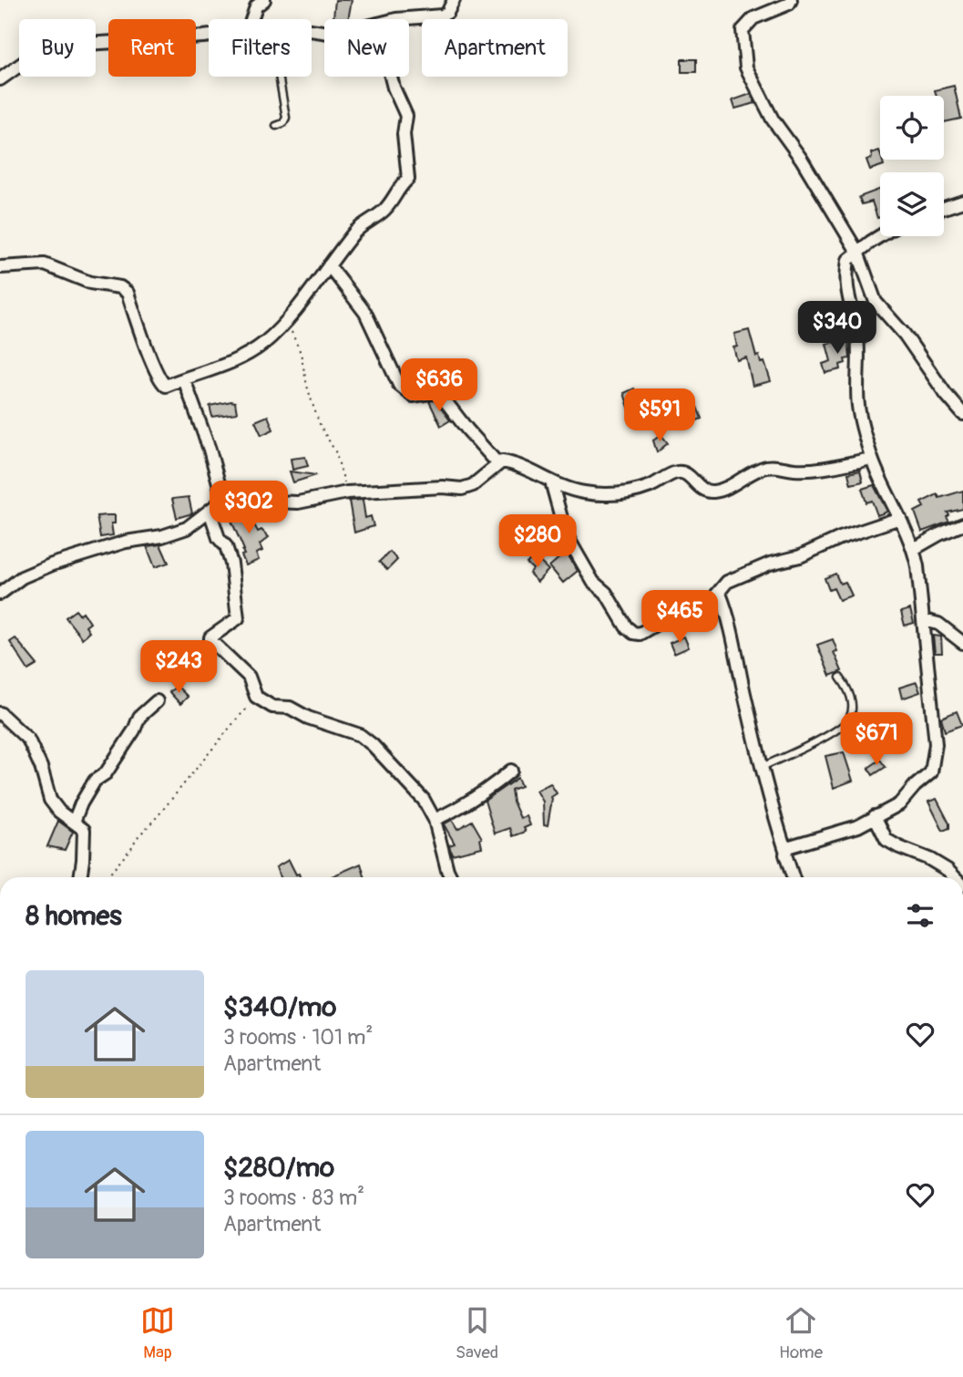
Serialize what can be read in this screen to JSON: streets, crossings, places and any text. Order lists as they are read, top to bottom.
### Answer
{
  "page": {
    "chip": [
      "Buy",
      "Rent",
      "Filters",
      "New",
      "Apartment"
    ],
    "price": [
      "$340",
      "$636",
      "$591",
      "$302",
      "$280",
      "$465",
      "$243",
      "$671"
    ],
    "heading": "8 homes",
    "list": [
      {
        "name": "$340/mo",
        "note": "3 rooms · 101 m² · Apartment"
      },
      {
        "name": "$280/mo",
        "note": "3 rooms · 83 m² · Apartment"
      }
    ],
    "tabs": ["Map", "Saved", "Home"]
  }
}
